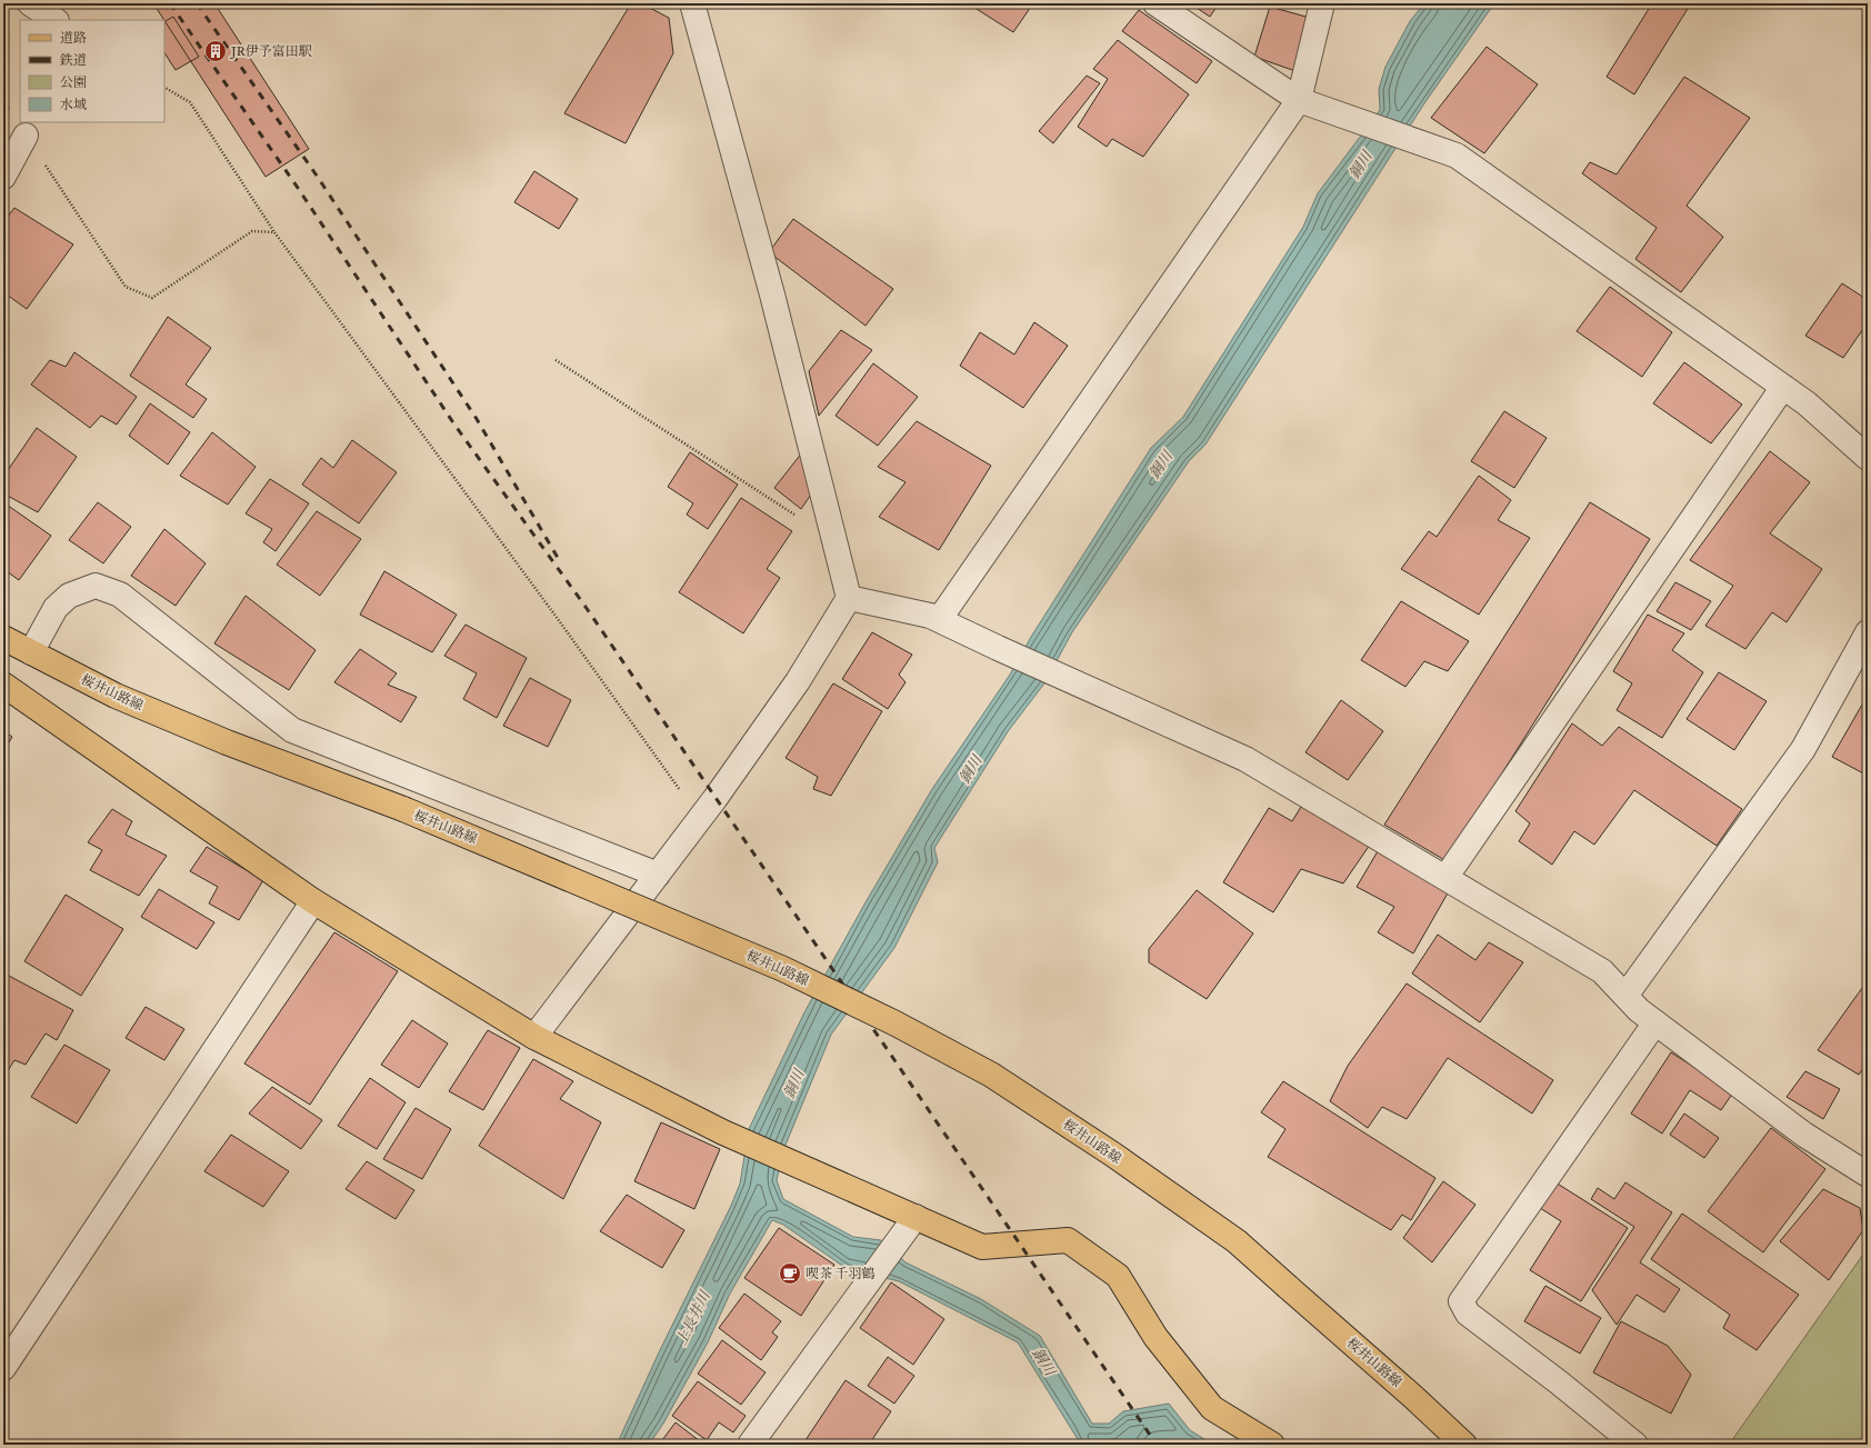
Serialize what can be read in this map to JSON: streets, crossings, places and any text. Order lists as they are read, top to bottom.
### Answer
{
  "streets": {
    "main road": ["桜井山路線"]
  },
  "water": ["銅川", "上長井川"],
  "places": {
    "building": ["JR伊予富田駅"],
    "cafe": ["喫茶 千羽鶴"]
  },
  "legend": [
    "道路",
    "鉄道",
    "公園",
    "水域"
  ]
}
